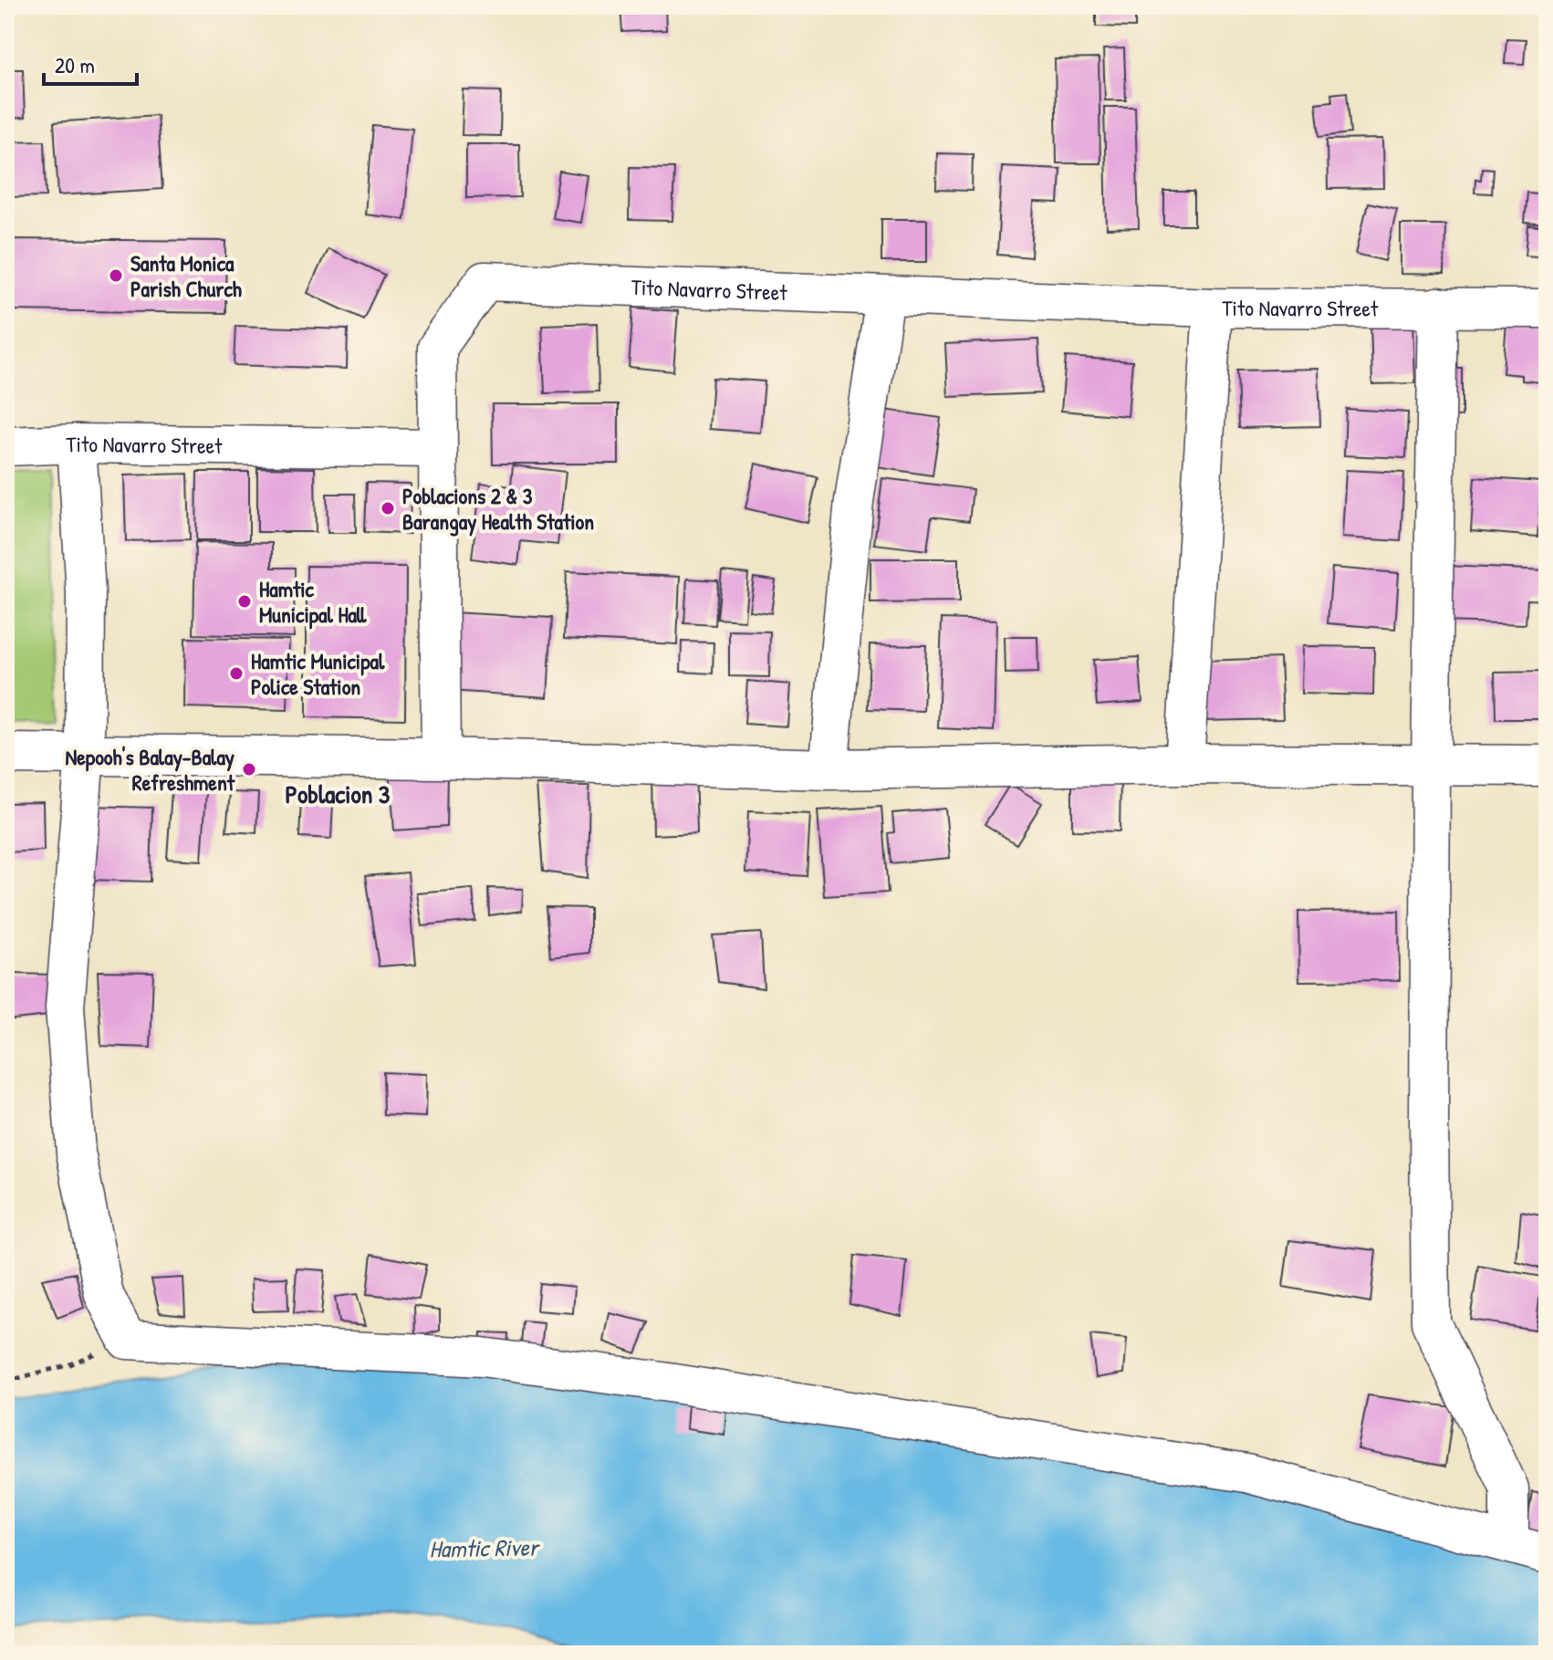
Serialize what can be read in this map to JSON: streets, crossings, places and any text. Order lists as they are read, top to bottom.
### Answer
{
  "streets": {
    "street": ["Tito Navarro Street"]
  },
  "districts": ["Poblacion 3"],
  "water": ["Hamtic River"],
  "places": [
    "Santa Monica Parish Church",
    "Poblacions 2 & 3 Barangay Health Station",
    "Hamtic Municipal Hall",
    "Hamtic Municipal Police Station",
    "Nepooh's Balay-Balay Refreshment"
  ],
  "scale_bar": "20 m"
}
